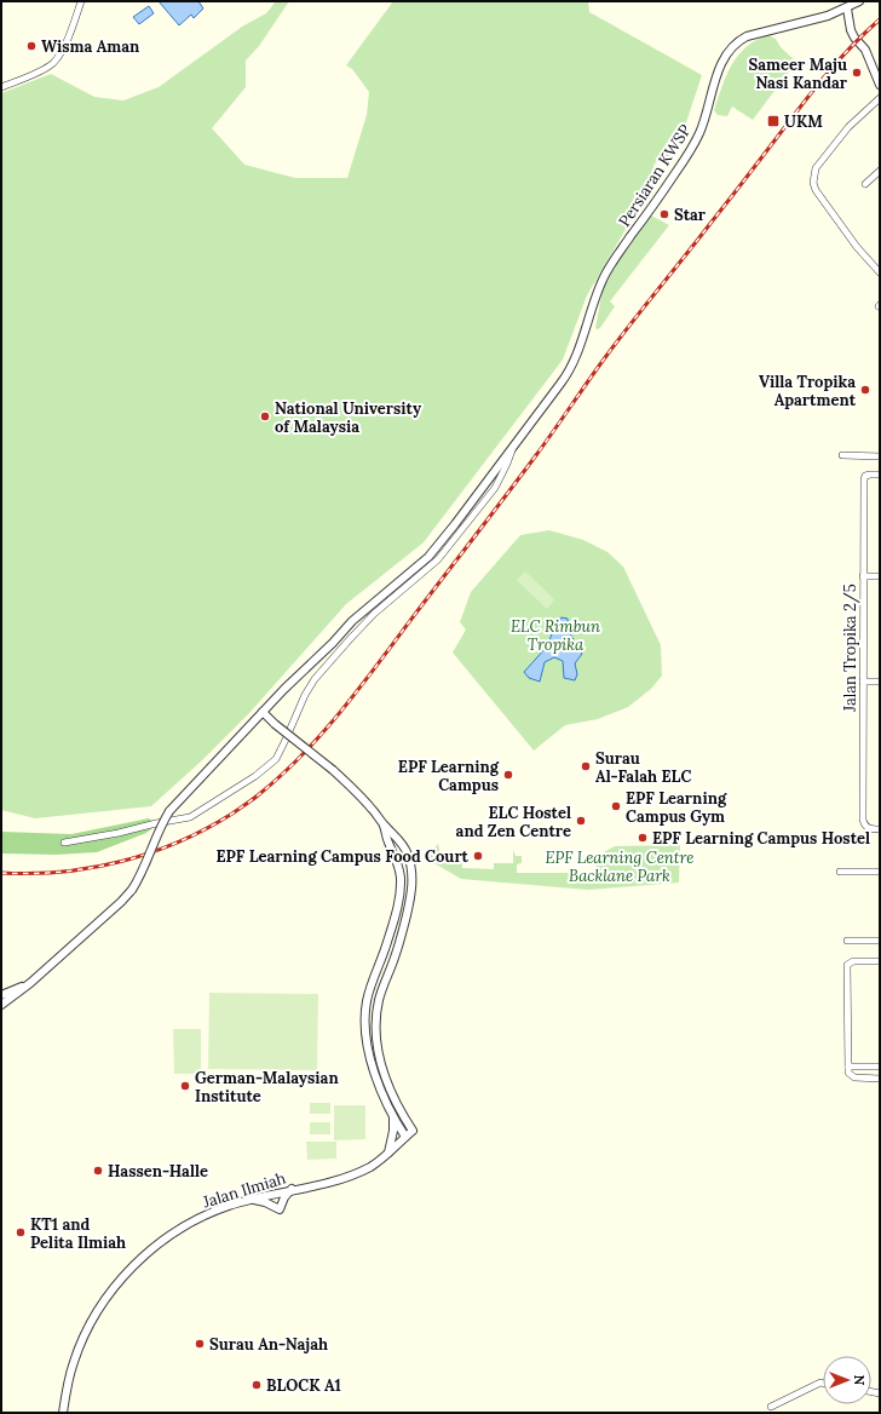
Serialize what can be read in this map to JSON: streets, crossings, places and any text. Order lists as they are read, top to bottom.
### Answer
{
  "streets": {
    "street": ["Persiaran KWSP", "Jalan Tropika 2/5", "Jalan Ilmiah"]
  },
  "parks": ["ELC Rimbun Tropika", "EPF Learning Centre Backlane Park"],
  "places": {
    "other": [
      "Wisma Aman",
      "Sameer Maju Nasi Kandar",
      "Star",
      "Villa Tropika Apartment",
      "National University of Malaysia",
      "Surau Al-Falah ELC",
      "EPF Learning Campus",
      "EPF Learning Campus Gym",
      "ELC Hostel and Zen Centre",
      "EPF Learning Campus Hostel",
      "EPF Learning Campus Food Court",
      "German-Malaysian Institute",
      "Hassen-Halle",
      "KT1 and Pelita Ilmiah",
      "Surau An-Najah",
      "BLOCK A1"
    ],
    "transit": ["UKM"]
  },
  "north": "right"
}
